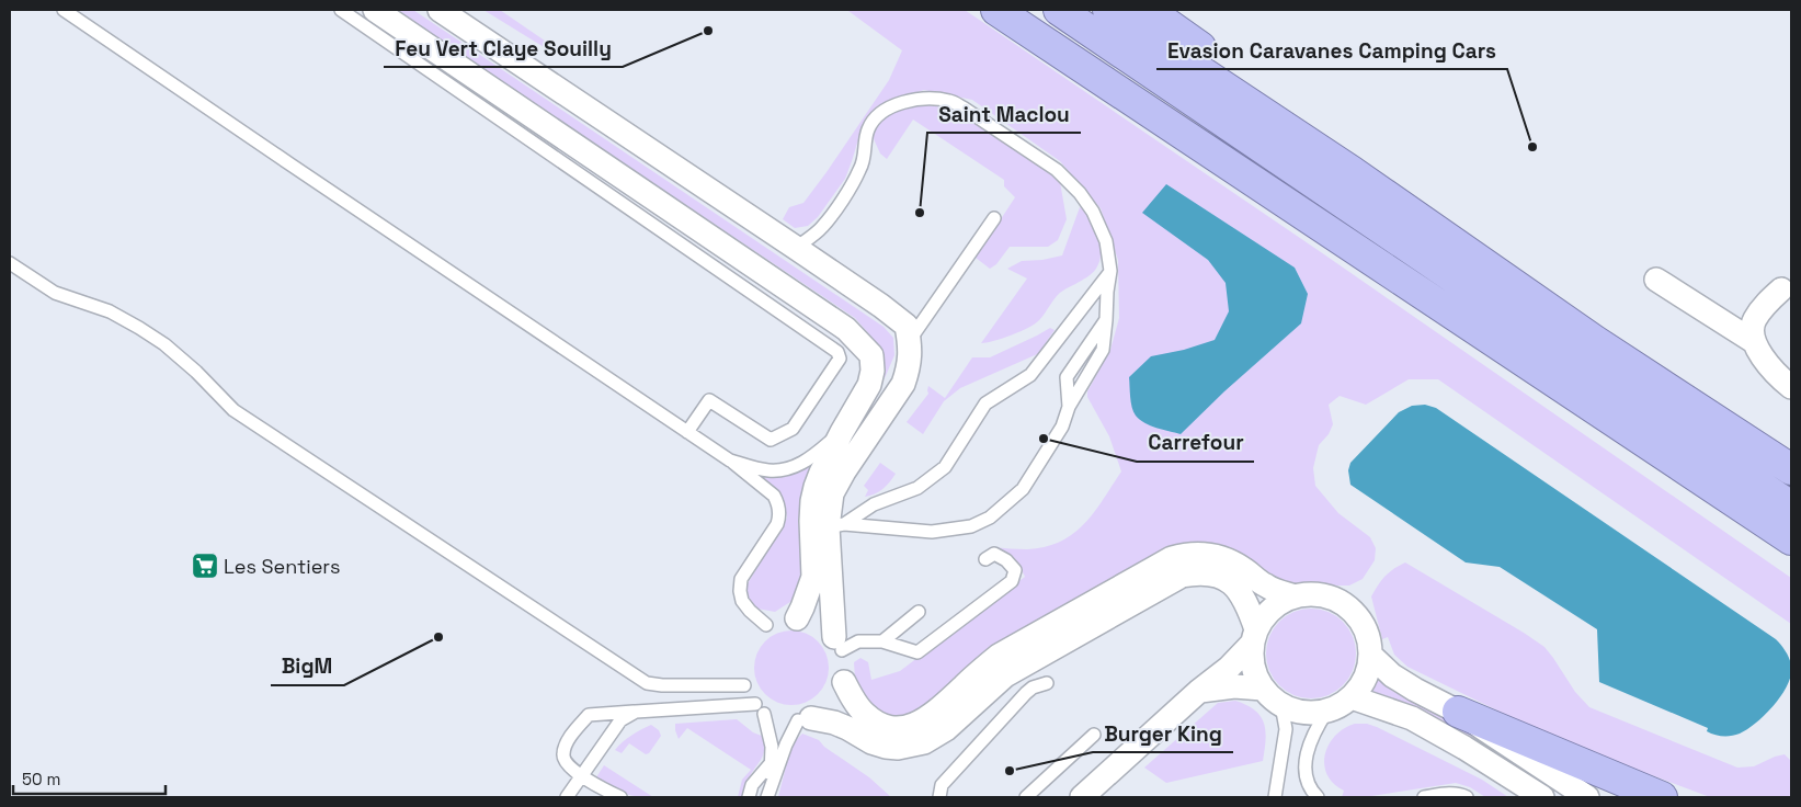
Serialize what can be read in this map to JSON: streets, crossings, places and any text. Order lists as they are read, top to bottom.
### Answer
{
  "places": {
    "other": [
      "Feu Vert Claye Souilly",
      "Evasion Caravanes Camping Cars",
      "Saint Maclou",
      "Carrefour",
      "BigM",
      "Burger King"
    ],
    "supermarket": ["Les Sentiers"]
  },
  "scale_bar": "50 m"
}
